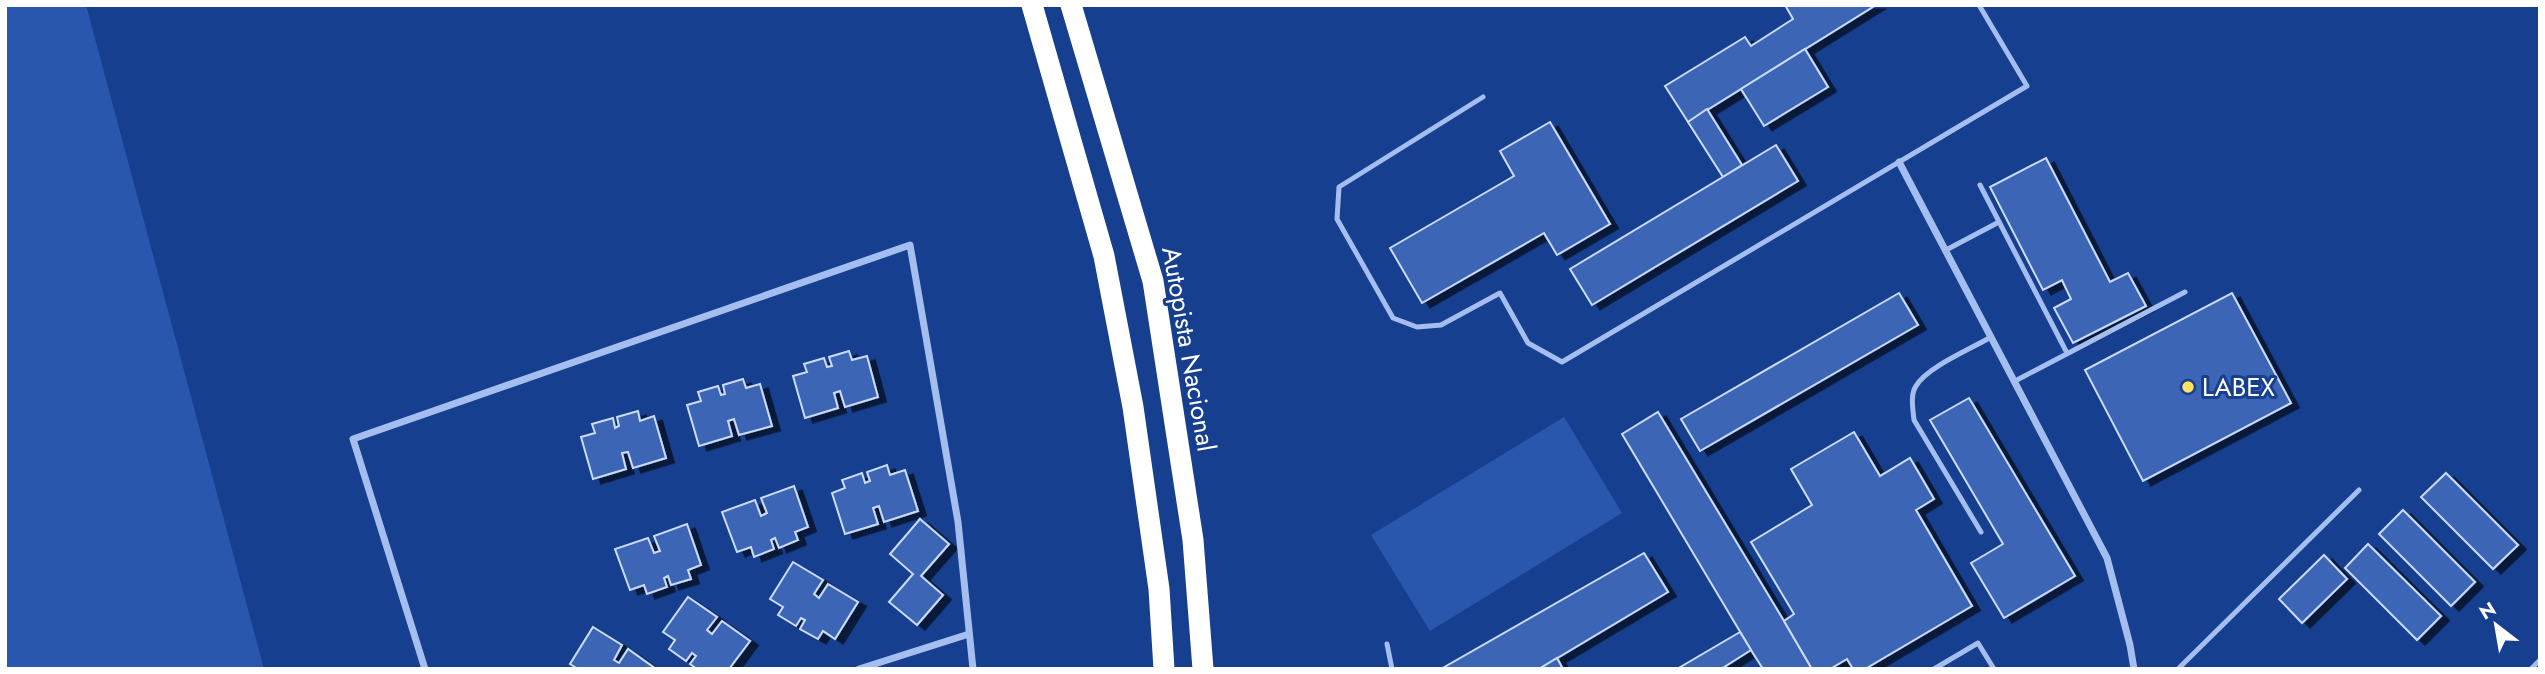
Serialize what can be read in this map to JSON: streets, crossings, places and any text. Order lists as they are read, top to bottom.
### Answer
{
  "streets": {
    "highway": ["Autopista Nacional"]
  },
  "places": ["LABEX"],
  "north": "top left"
}
